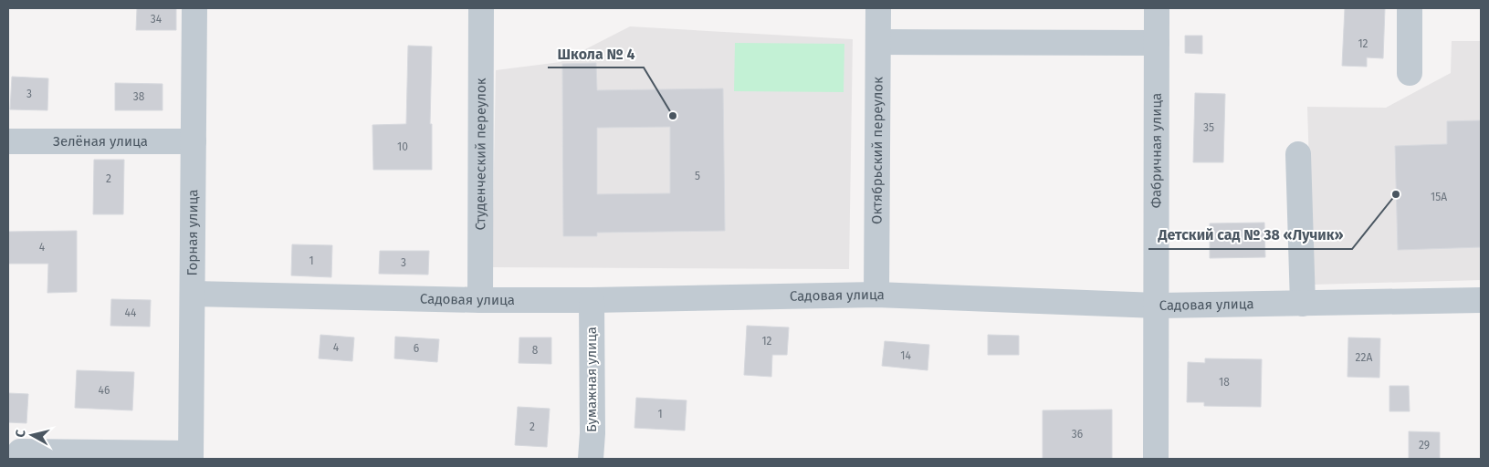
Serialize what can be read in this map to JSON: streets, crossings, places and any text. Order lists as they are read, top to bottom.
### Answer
{
  "streets": {
    "street": [
      "Зелёная улица",
      "Октябрьский переулок",
      "Фабричная улица",
      "Студенческий переулок",
      "Горная улица",
      "Садовая улица",
      "Бумажная улица"
    ]
  },
  "crossings": [
    ["Зелёная улица", "Горная улица"],
    ["Октябрьский переулок", "Садовая улица"],
    ["Фабричная улица", "Садовая улица"],
    ["Студенческий переулок", "Садовая улица"],
    ["Горная улица", "Садовая улица"],
    ["Садовая улица", "Бумажная улица"]
  ],
  "places": ["Школа № 4", "Детский сад № 38 «Лучик»"],
  "house_numbers": [
    "34",
    "12",
    "3",
    "38",
    "35",
    "10",
    "5",
    "2",
    "15А",
    "4",
    "1",
    "3",
    "44",
    "12",
    "4",
    "6",
    "8",
    "14",
    "22А",
    "18",
    "46",
    "1",
    "2",
    "36",
    "29"
  ],
  "north": "left"
}
